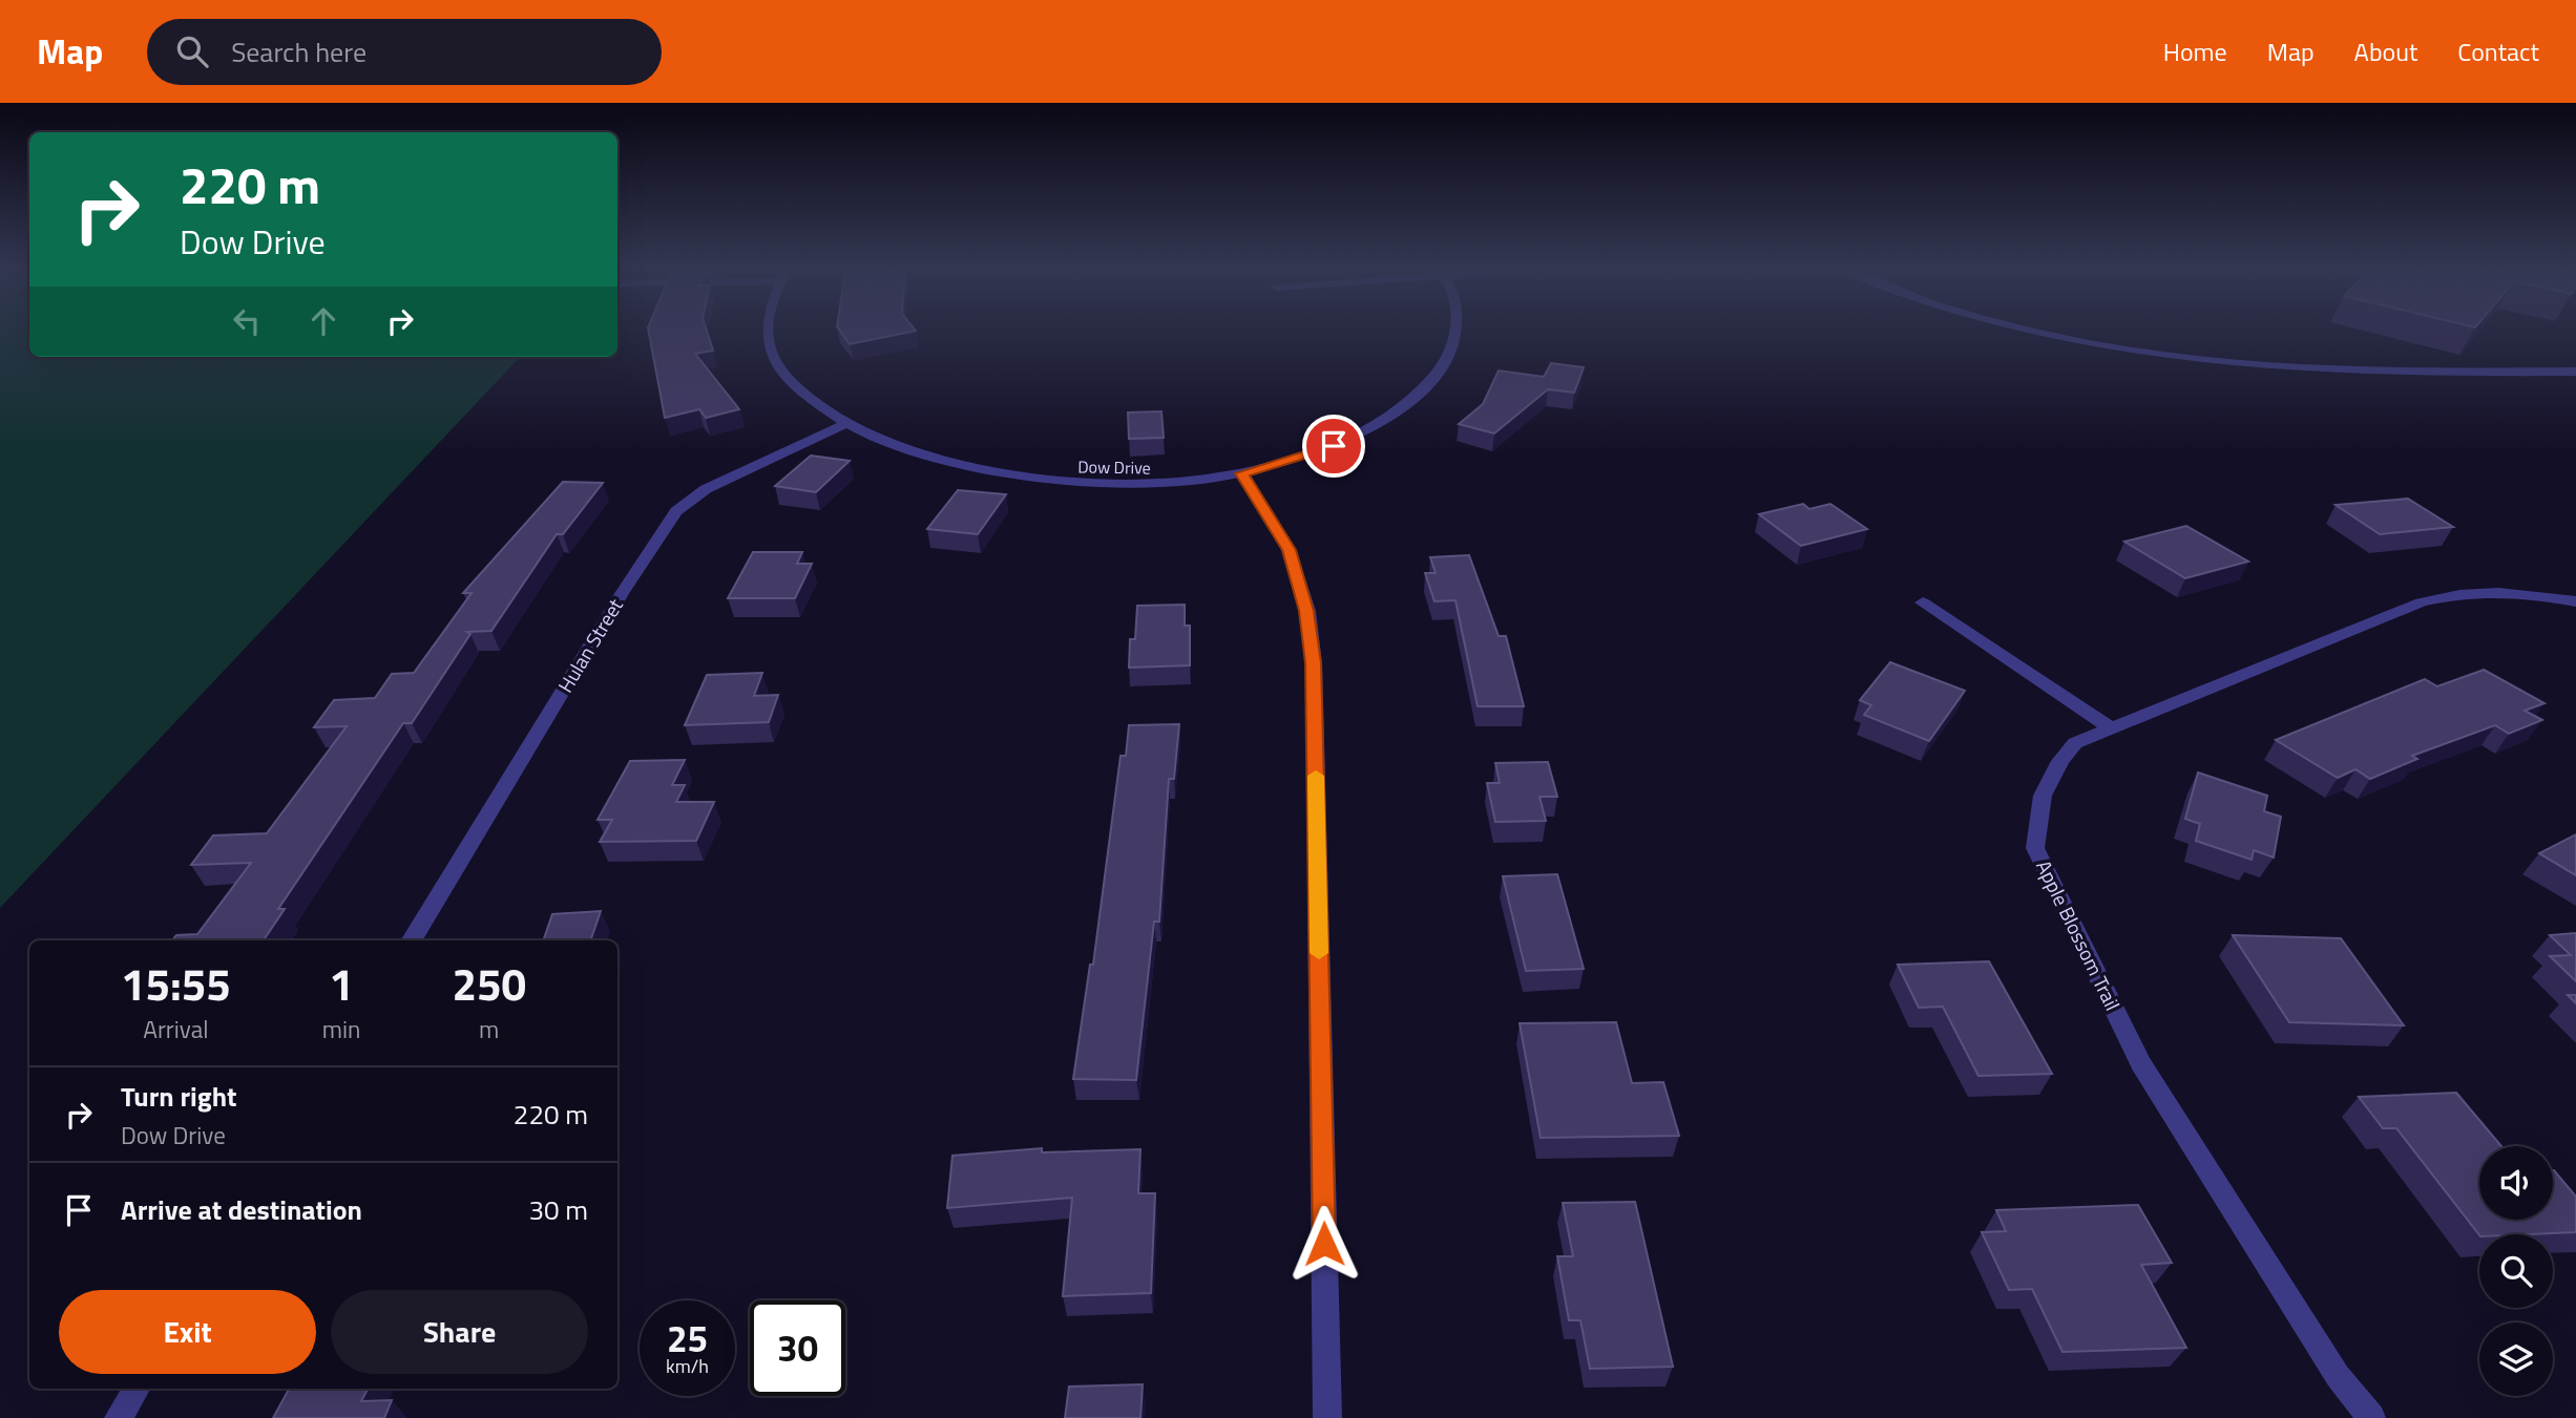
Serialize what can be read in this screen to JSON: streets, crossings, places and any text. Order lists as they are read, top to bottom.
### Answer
{
  "streets": {
    "street": ["Dow Drive", "Hulan Street", "Apple Blossom Trail"]
  },
  "crossings": [
    ["Dow Drive", "Hulan Street"]
  ],
  "page": {
    "header": "Map",
    "search": "Search here",
    "nav": [
      "Home",
      "Map",
      "About",
      "Contact"
    ],
    "turn": ["220 m", "Dow Drive"],
    "eta": [
      "15:55",
      "Arrival",
      "1",
      "min",
      "250",
      "m"
    ],
    "list": [
      {
        "name": "Turn right",
        "note": "Dow Drive",
        "value": "220 m"
      },
      {
        "name": "Arrive at destination",
        "value": "30 m"
      }
    ],
    "buttons": ["Exit", "Share"],
    "speed": "25 km/h",
    "limit": "30"
  }
}
